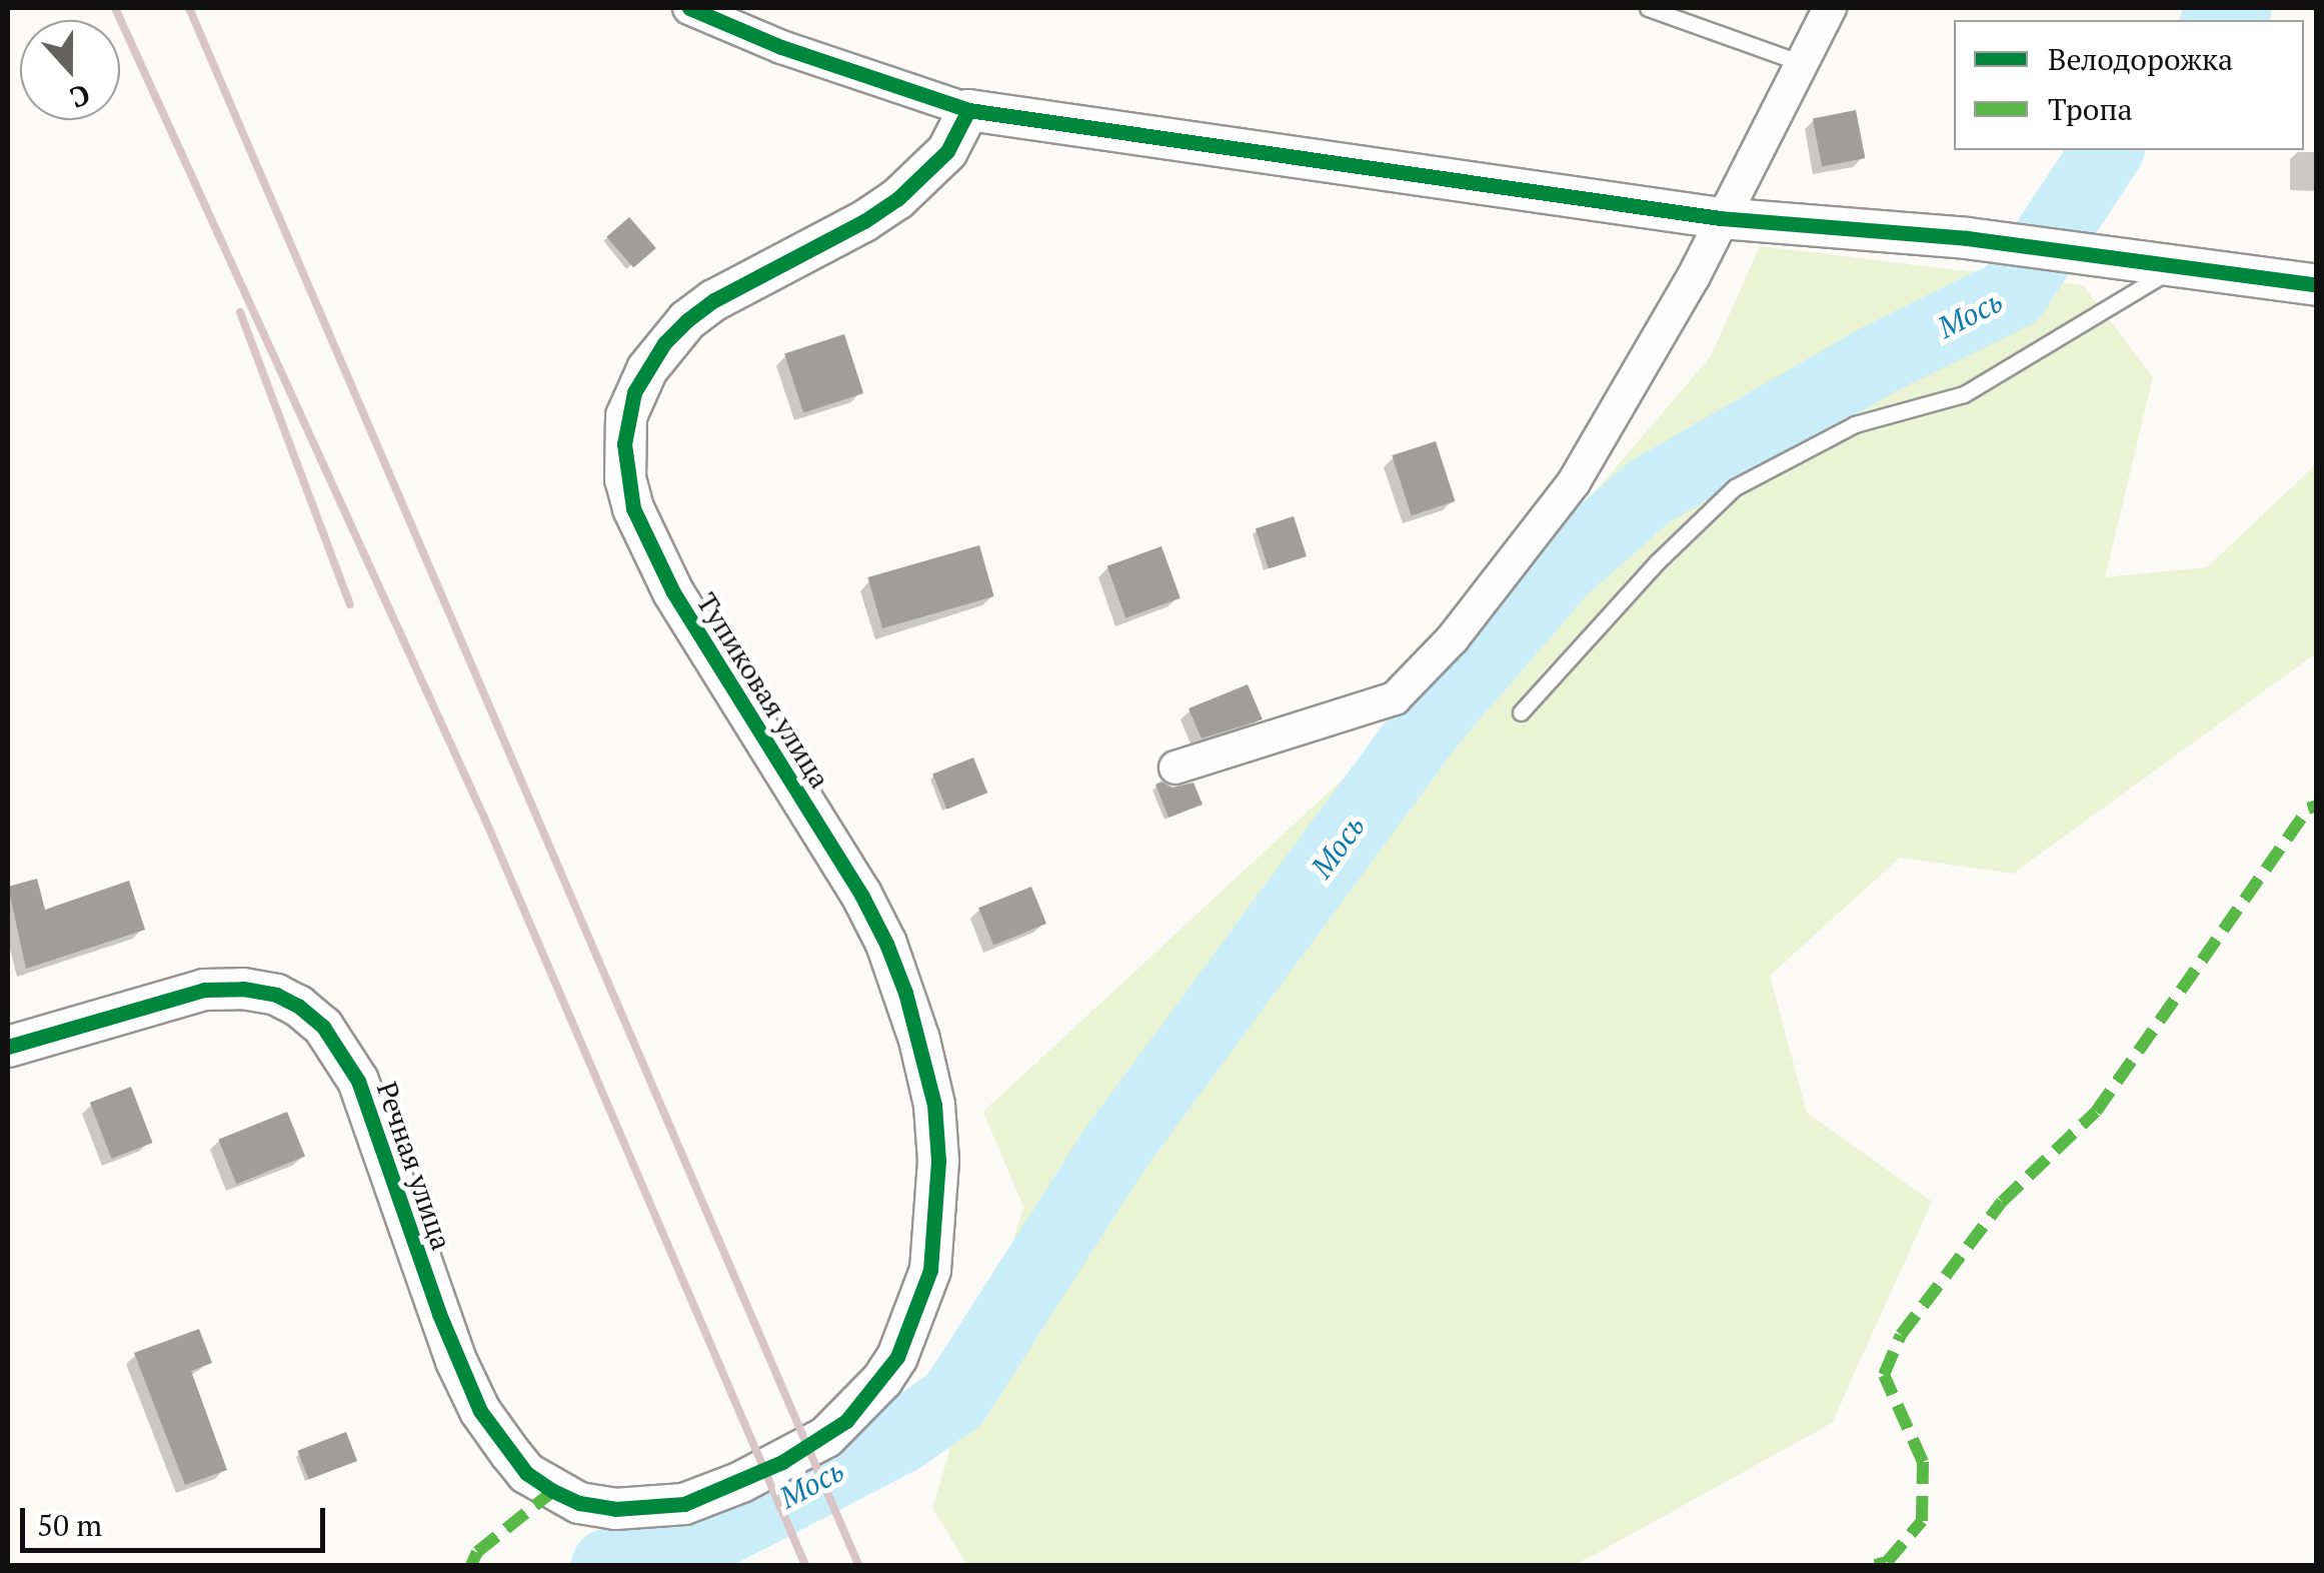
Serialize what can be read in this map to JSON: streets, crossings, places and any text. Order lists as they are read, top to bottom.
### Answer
{
  "streets": {
    "street": ["Тупиковая улица", "Речная улица"]
  },
  "crossings": [
    ["Тупиковая улица", "Речная улица"]
  ],
  "water": ["Мось"],
  "legend": ["Велодорожка", "Тропа"],
  "scale_bar": "50 m",
  "north": "bottom"
}
